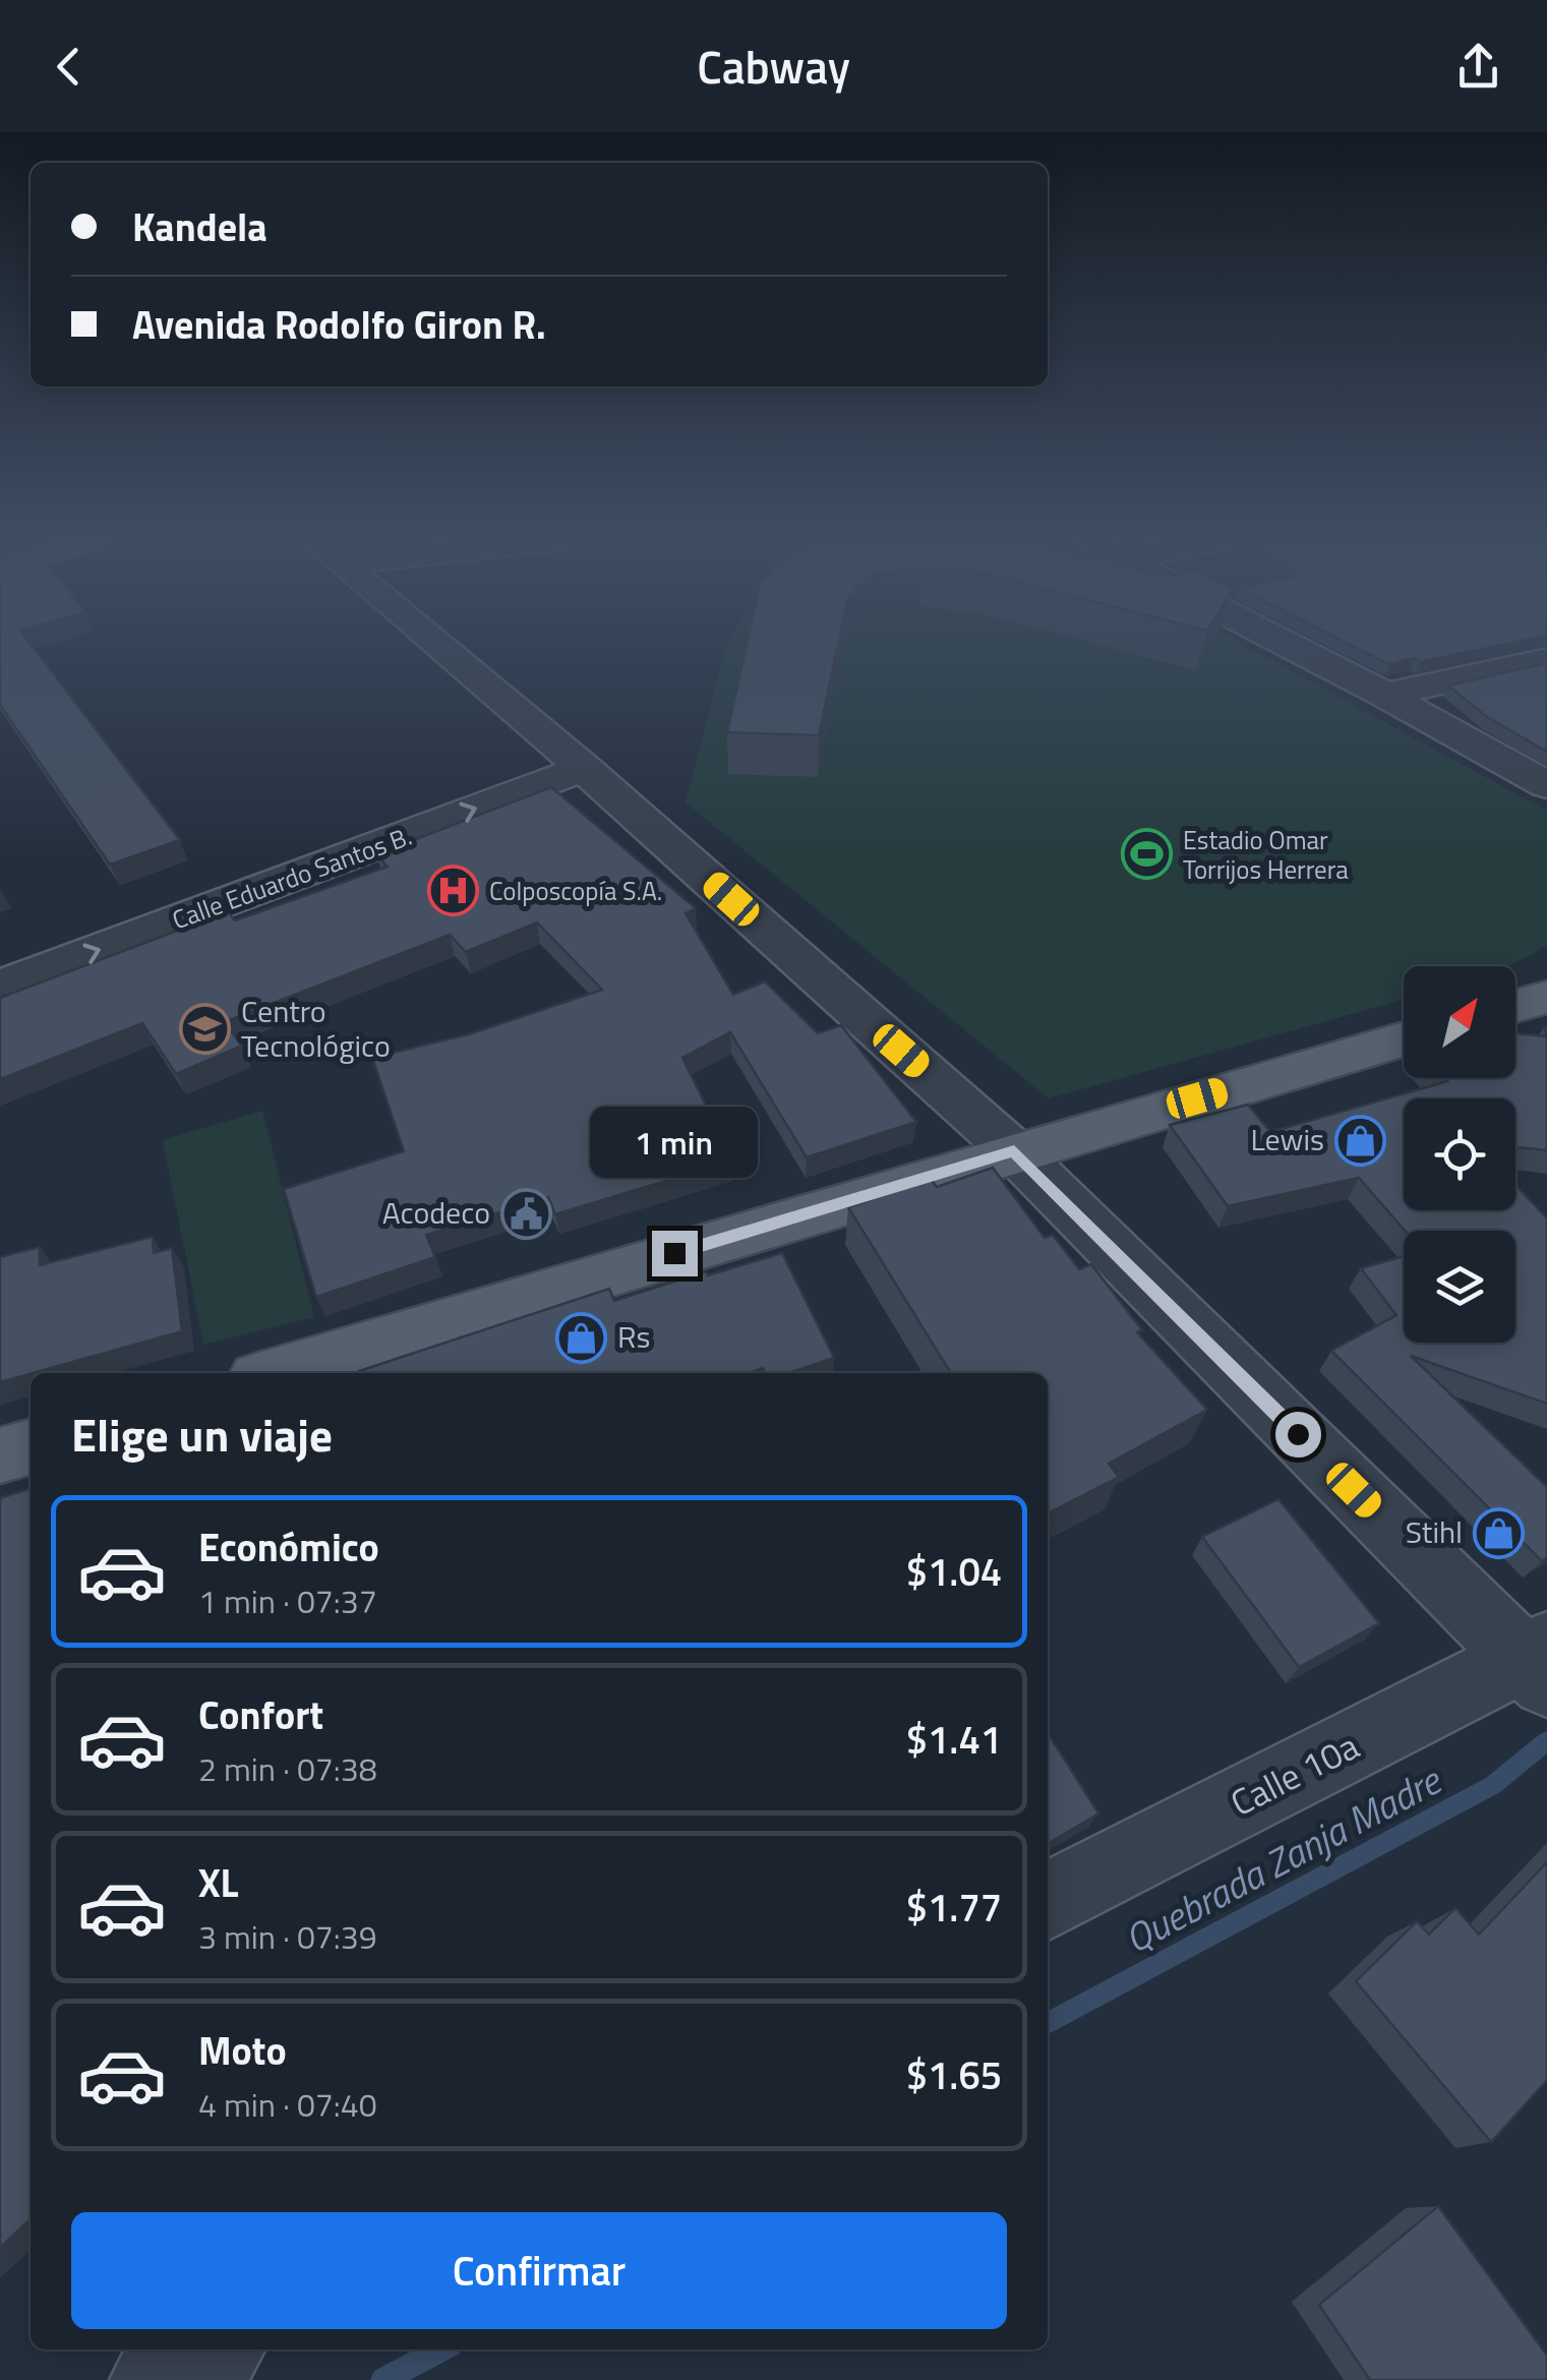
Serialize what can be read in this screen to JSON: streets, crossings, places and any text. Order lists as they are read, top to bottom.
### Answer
{
  "streets": {
    "street": ["Calle Eduardo Santos B.", "Calle 10a"]
  },
  "one_way": ["Calle Eduardo Santos B."],
  "water": ["Quebrada Zanja Madre"],
  "places": {
    "sports": ["Estadio Omar Torrijos Herrera"],
    "hospital": ["Colposcopía S.A."],
    "school or university": ["Centro Tecnológico"],
    "shop": ["Lewis", "Rs", "Stihl"],
    "public building": ["Acodeco"]
  },
  "north": "top right",
  "page": {
    "header": "Cabway",
    "banner": ["Kandela", "Avenida Rodolfo Giron R."],
    "bubble": "1 min",
    "heading": "Elige un viaje",
    "list": [
      {
        "name": "Económico",
        "note": "1 min · 07:37",
        "value": "$1.04"
      },
      {
        "name": "Confort",
        "note": "2 min · 07:38",
        "value": "$1.41"
      },
      {
        "name": "XL",
        "note": "3 min · 07:39",
        "value": "$1.77"
      },
      {
        "name": "Moto",
        "note": "4 min · 07:40",
        "value": "$1.65"
      }
    ],
    "buttons": "Confirmar"
  }
}
